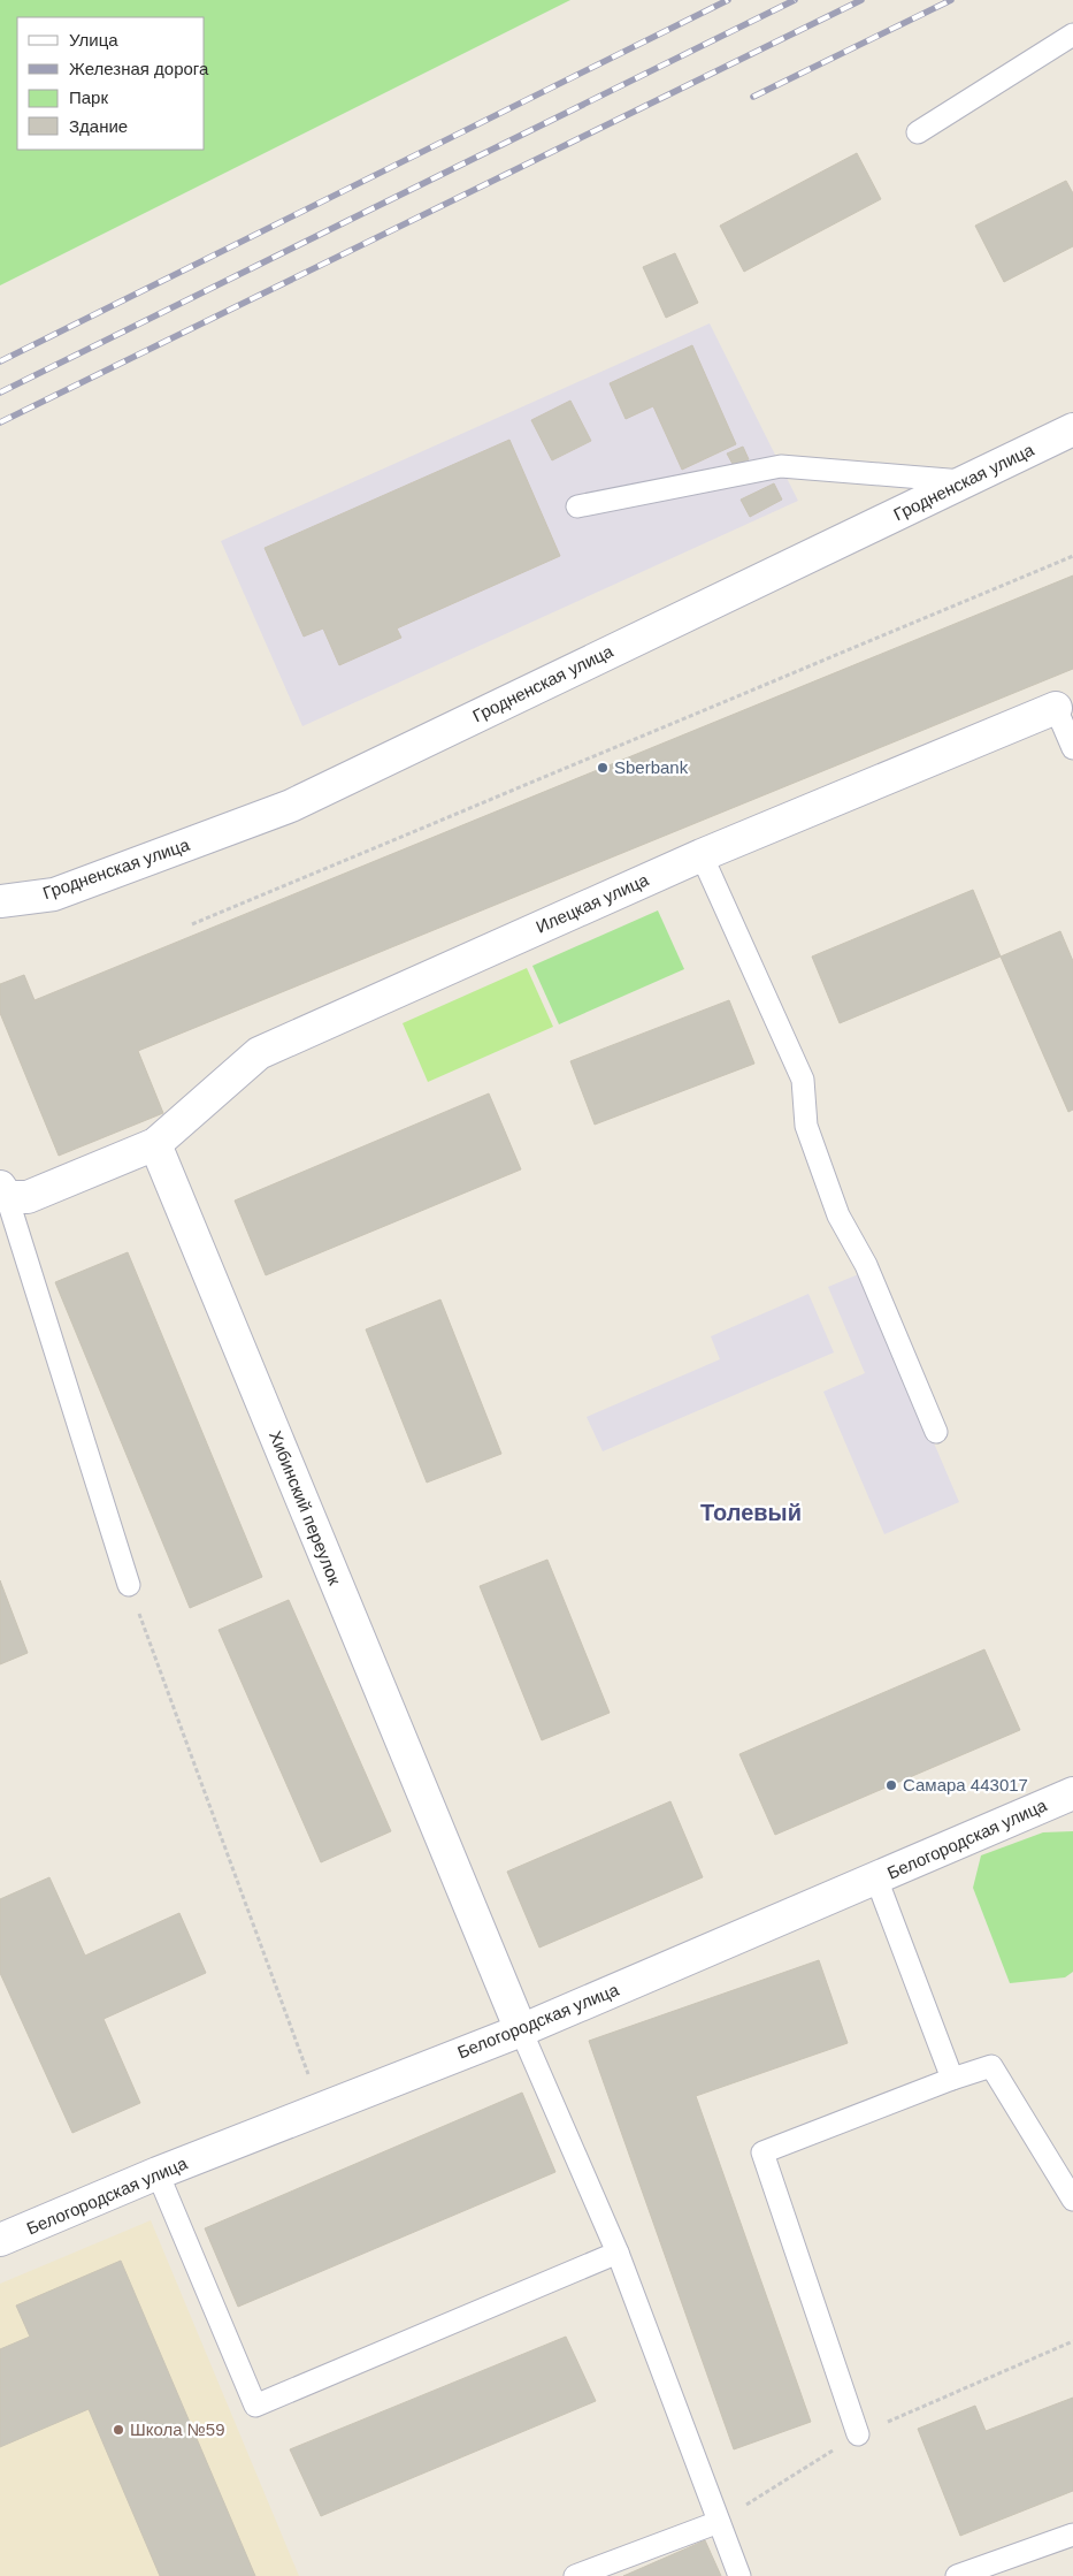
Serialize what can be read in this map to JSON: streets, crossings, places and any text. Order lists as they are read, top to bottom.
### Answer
{
  "streets": {
    "street": [
      "Гродненская улица",
      "Илецкая улица",
      "Хибинский переулок",
      "Белогородская улица"
    ]
  },
  "crossings": [
    ["Илецкая улица", "Хибинский переулок"],
    ["Хибинский переулок", "Белогородская улица"]
  ],
  "districts": ["Толевый"],
  "places": ["Sberbank", "Самара 443017", "Школа №59"],
  "legend": [
    "Улица",
    "Железная дорога",
    "Парк",
    "Здание"
  ]
}
